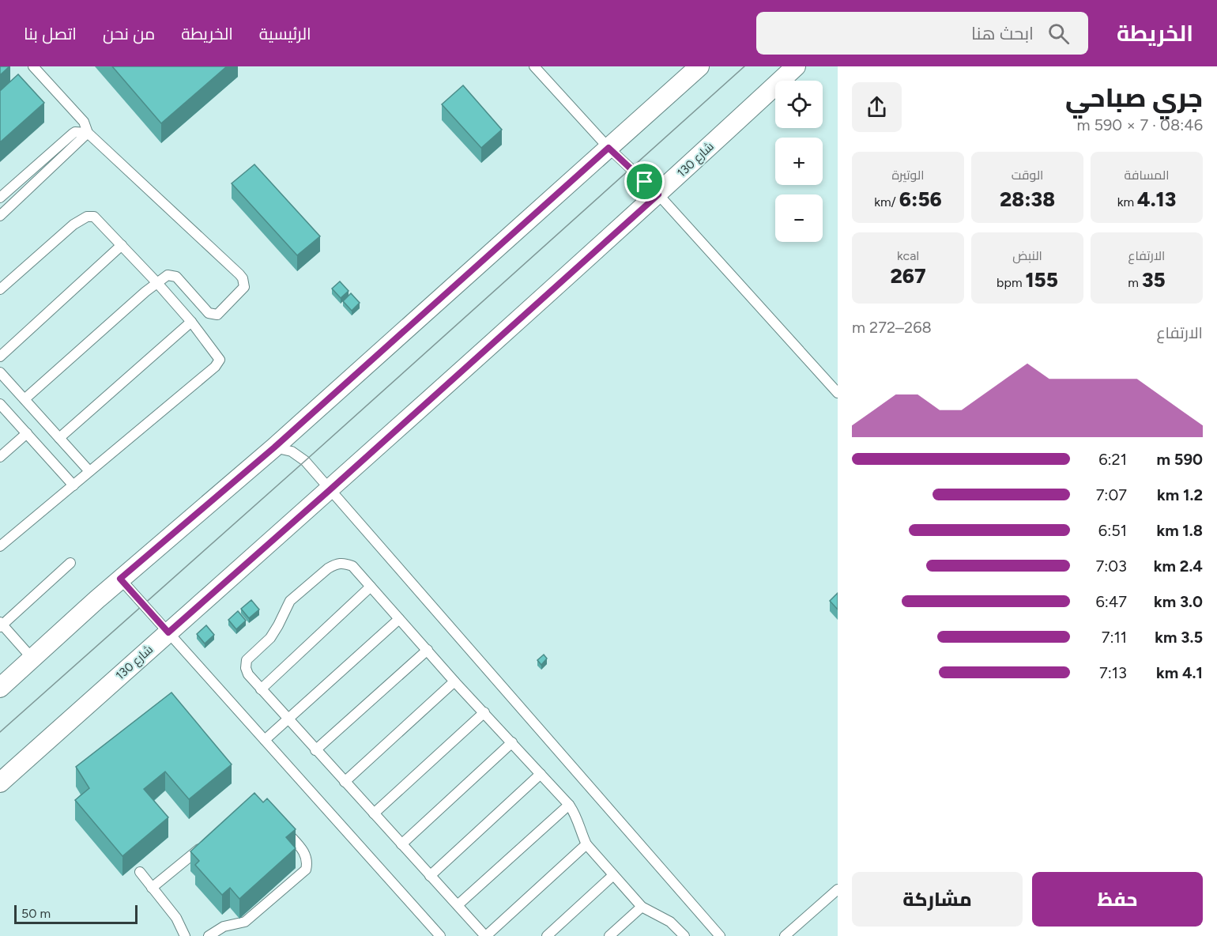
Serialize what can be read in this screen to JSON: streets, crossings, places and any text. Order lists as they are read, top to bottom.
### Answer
{
  "streets": {
    "street": ["شارع 130"]
  },
  "scale_bar": "50 m",
  "page": {
    "header": "الخريطة",
    "search": "ابحث هنا",
    "nav": [
      "الرئيسية",
      "الخريطة",
      "من نحن",
      "اتصل بنا"
    ],
    "heading": ["جري صباحي", "08:46 · 7 × 590 m"],
    "map_buttons": ["+", "−"],
    "stats": [
      ["المسافة", "4.13 km"],
      ["الوقت", "28:38"],
      ["الوتيرة", "6:56 /km"],
      ["الارتفاع", "35 m"],
      ["النبض", "155 bpm"],
      ["kcal", "267"]
    ],
    "chart": ["الارتفاع", "268–272 m"],
    "list": [
      {
        "name": "590 m",
        "note": "6:21"
      },
      {
        "name": "1.2 km",
        "note": "7:07"
      },
      {
        "name": "1.8 km",
        "note": "6:51"
      },
      {
        "name": "2.4 km",
        "note": "7:03"
      },
      {
        "name": "3.0 km",
        "note": "6:47"
      },
      {
        "name": "3.5 km",
        "note": "7:11"
      },
      {
        "name": "4.1 km",
        "note": "7:13"
      }
    ],
    "buttons": ["حفظ", "مشاركة"],
    "scale": "50 m"
  }
}
